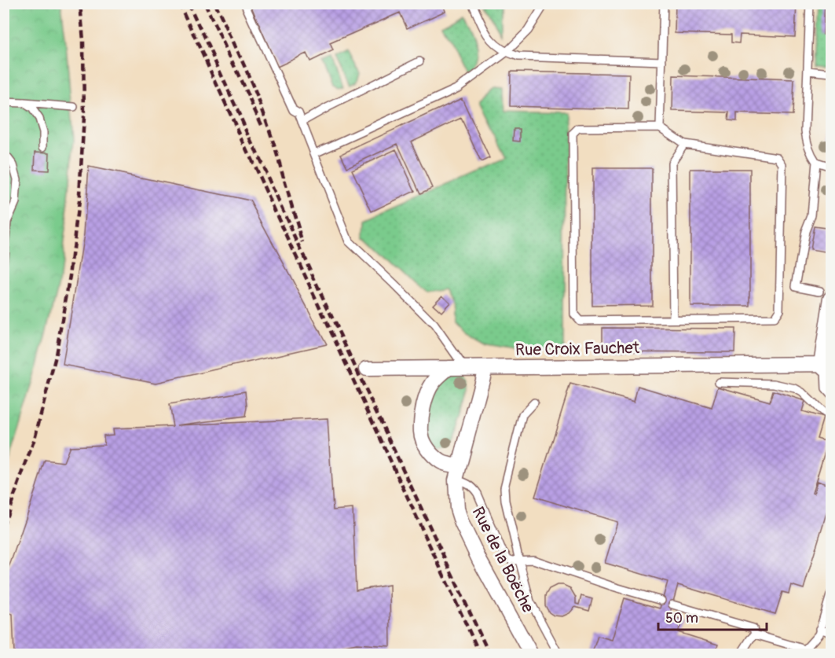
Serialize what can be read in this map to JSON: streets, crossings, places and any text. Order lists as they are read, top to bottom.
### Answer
{
  "streets": {
    "street": ["Rue Croix Fauchet", "Rue de la Boëche"]
  },
  "crossings": [
    ["Rue Croix Fauchet", "Rue de la Boëche"]
  ],
  "scale_bar": "50 m"
}
